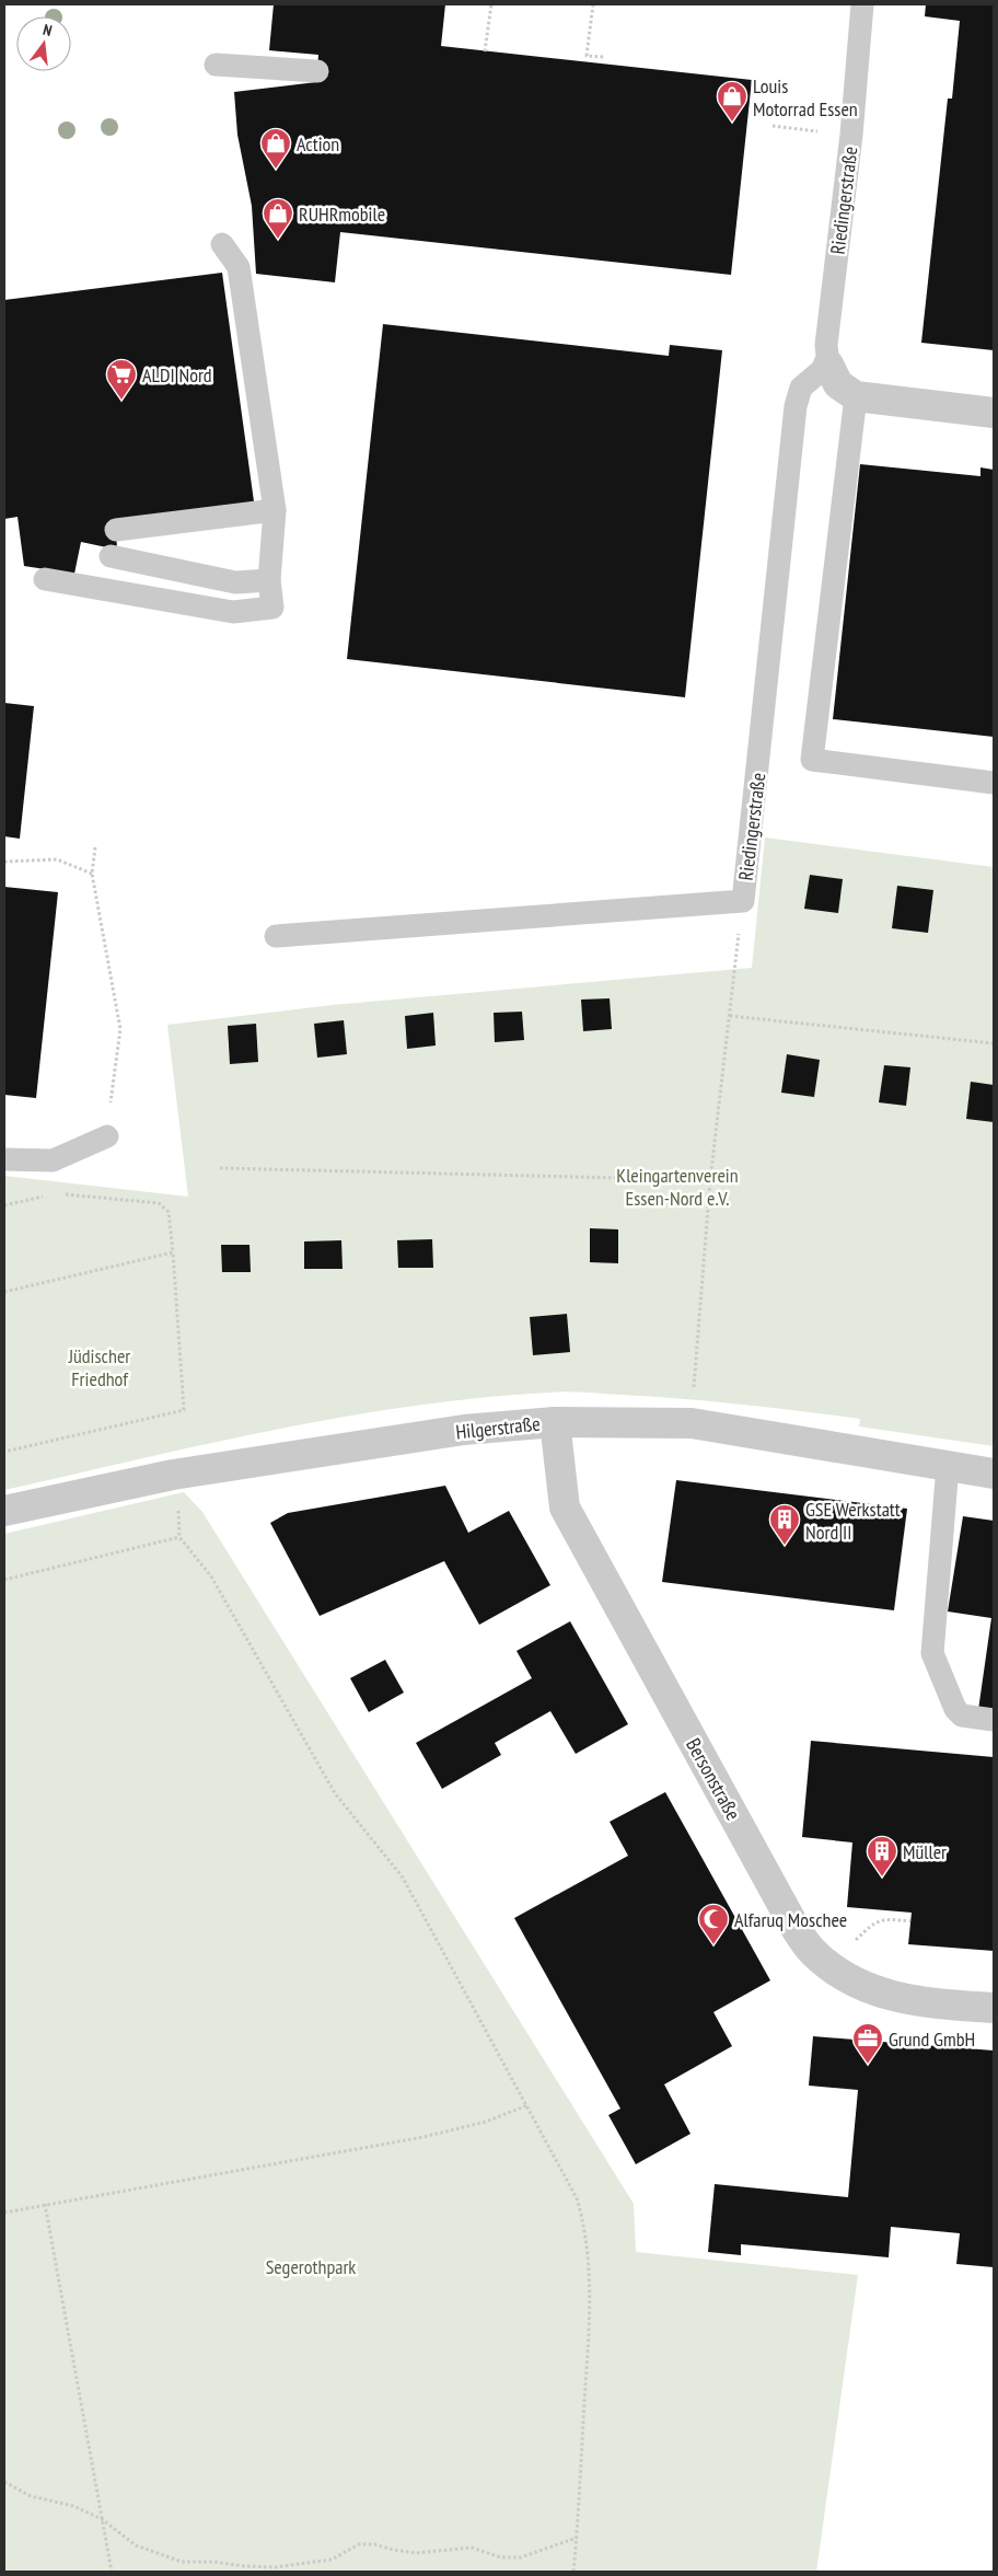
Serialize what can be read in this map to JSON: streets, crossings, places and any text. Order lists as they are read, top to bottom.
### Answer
{
  "streets": {
    "street": ["Riedingerstraße", "Hilgerstraße", "Bersonstraße"]
  },
  "crossings": [
    ["Hilgerstraße", "Bersonstraße"]
  ],
  "parks": ["Kleingartenverein Essen-Nord e.V.", "Jüdischer Friedhof", "Segerothpark"],
  "places": {
    "shop": ["Louis Motorrad Essen", "Action", "RUHRmobile"],
    "supermarket": ["ALDI Nord"],
    "building": ["GSE Werkstatt Nord II", "Müller"],
    "mosque": ["Alfaruq Moschee"],
    "office": ["Grund GmbH"]
  },
  "north": "top"
}
